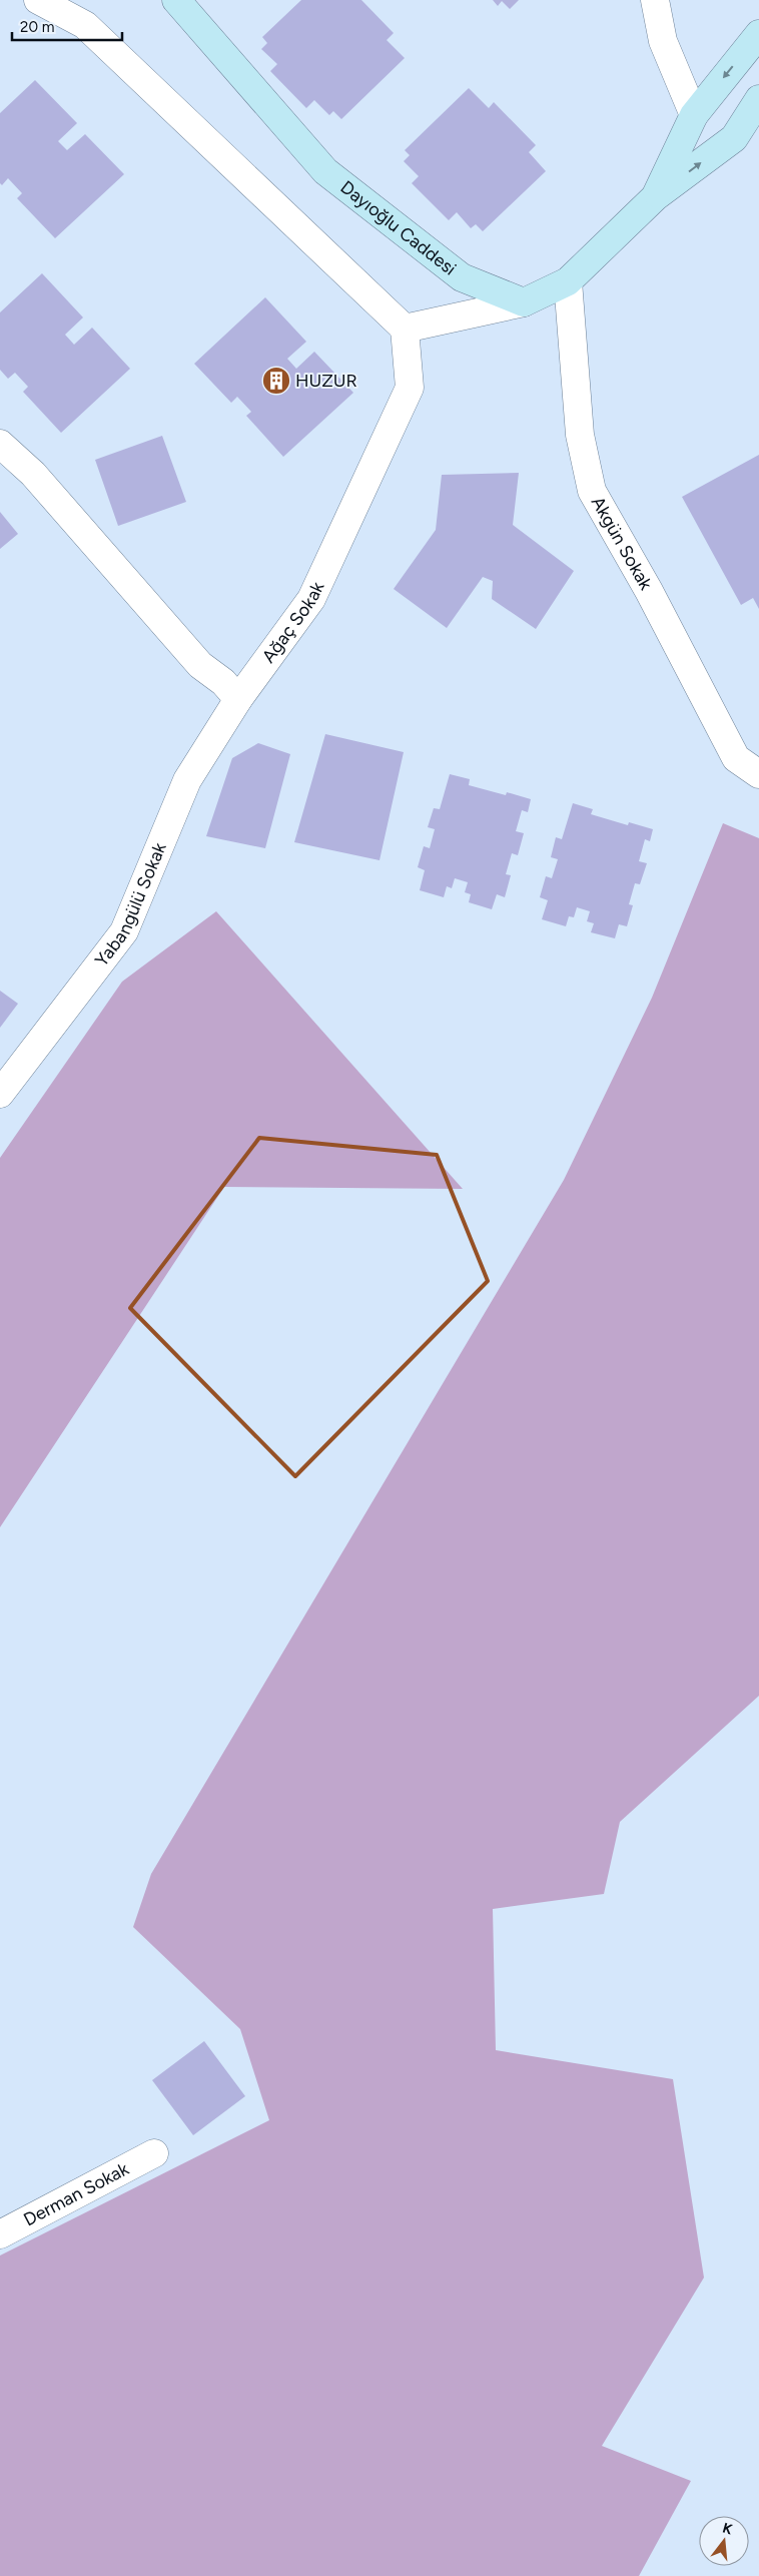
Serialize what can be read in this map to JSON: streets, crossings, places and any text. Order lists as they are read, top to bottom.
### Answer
{
  "streets": {
    "street": [
      "Dayıoğlu Caddesi",
      "Akgün Sokak",
      "Ağaç Sokak",
      "Yabangülü Sokak",
      "Derman Sokak"
    ]
  },
  "crossings": [
    ["Ağaç Sokak", "Yabangülü Sokak"]
  ],
  "places": {
    "building": ["HUZUR"]
  },
  "scale_bar": "20 m",
  "north": "top"
}
